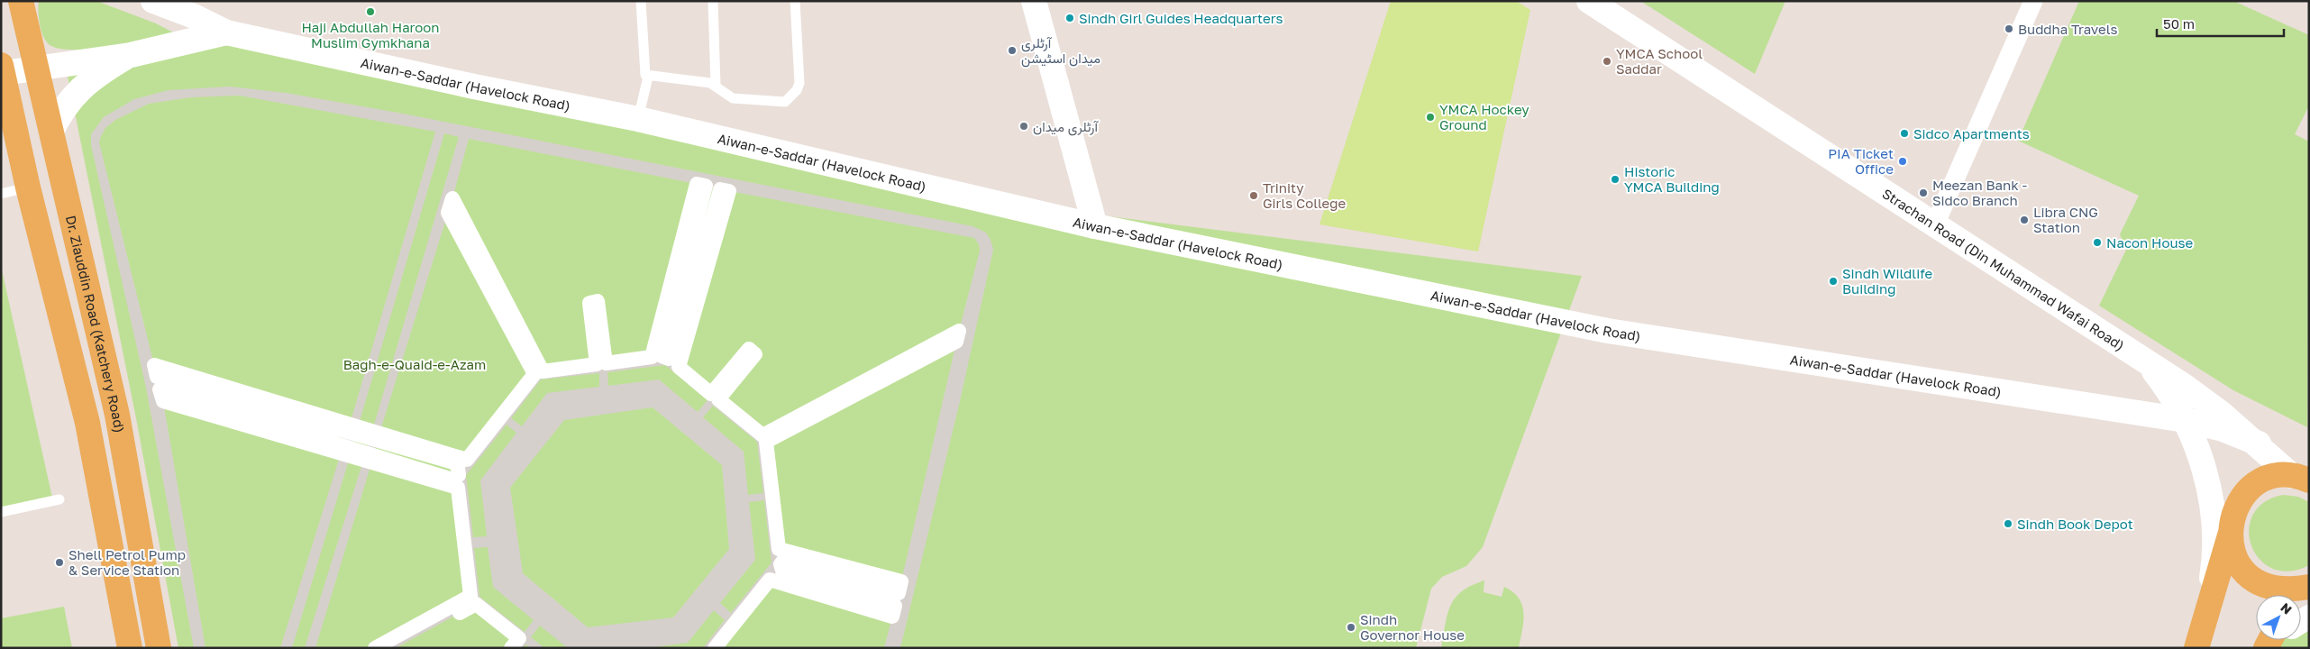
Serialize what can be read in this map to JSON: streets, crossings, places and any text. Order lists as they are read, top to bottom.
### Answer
{
  "streets": {
    "main road": ["Aiwan-e-Saddar (Havelock Road)", "Strachan Road (Din Muhammad Wafai Road)", "Dr. Ziauddin Road (Katchery Road)"]
  },
  "crossings": [
    ["Aiwan-e-Saddar (Havelock Road)", "Strachan Road (Din Muhammad Wafai Road)"],
    ["Aiwan-e-Saddar (Havelock Road)", "Dr. Ziauddin Road (Katchery Road)"]
  ],
  "parks": ["Bagh-e-Quaid-e-Azam"],
  "places": [
    "Haji Abdullah Haroon Muslim Gymkhana",
    "Sindh Girl Guides Headquarters",
    "Buddha Travels",
    "آرٹلری میدان اسٹیشن",
    "YMCA School Saddar",
    "YMCA Hockey Ground",
    "آرٹلری میدان",
    "Sidco Apartments",
    "PIA Ticket Office",
    "Historic YMCA Building",
    "Meezan Bank - Sidco Branch",
    "Trinity Girls College",
    "Libra CNG Station",
    "Nacon House",
    "Sindh Wildlife Building",
    "Sindh Book Depot",
    "Shell Petrol Pump & Service Station",
    "Sindh Governor House"
  ],
  "scale_bar": "50 m",
  "north": "top right"
}
